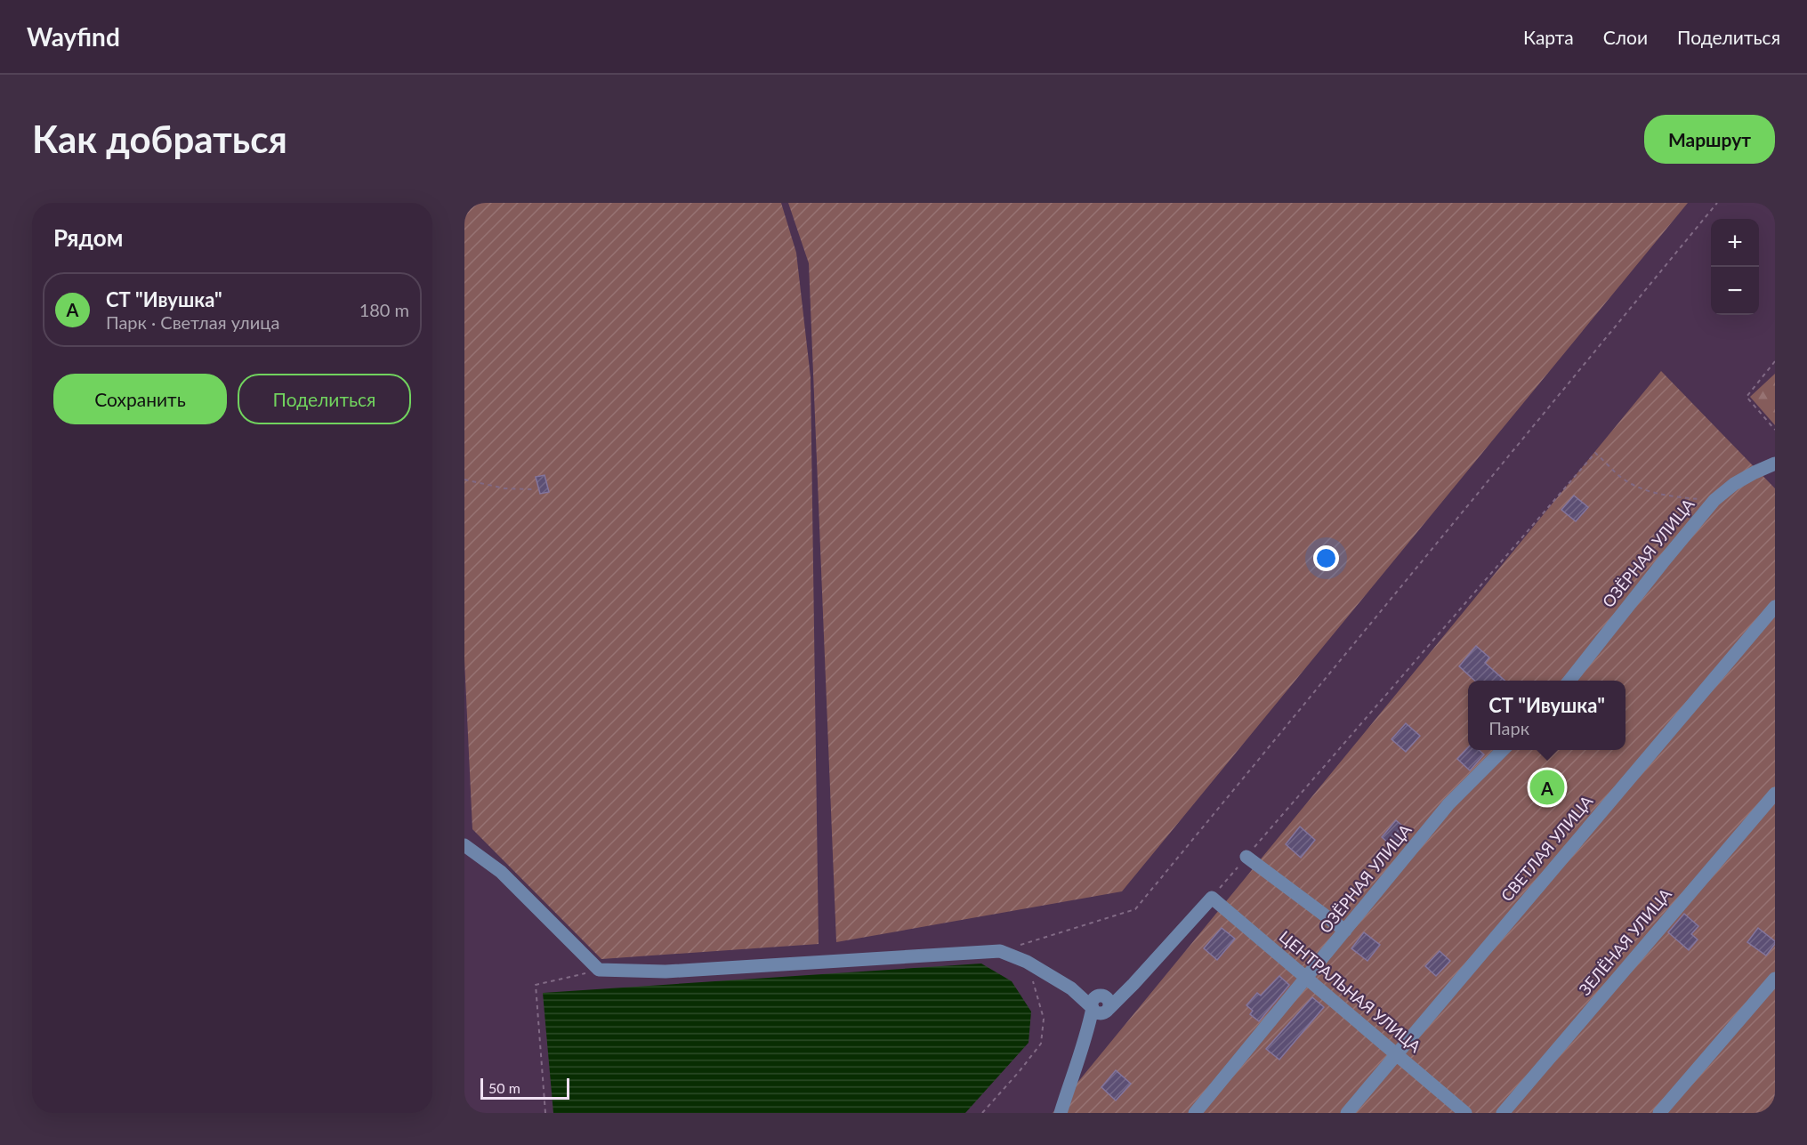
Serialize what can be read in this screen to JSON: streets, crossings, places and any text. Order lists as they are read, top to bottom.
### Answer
{
  "streets": {
    "street": [
      "ОЗЁРНАЯ УЛИЦА",
      "СВЕТЛАЯ УЛИЦА",
      "ЗЕЛЁНАЯ УЛИЦА",
      "ЦЕНТРАЛЬНАЯ УЛИЦА"
    ]
  },
  "crossings": [
    ["ОЗЁРНАЯ УЛИЦА", "ЦЕНТРАЛЬНАЯ УЛИЦА"],
    ["СВЕТЛАЯ УЛИЦА", "ЦЕНТРАЛЬНАЯ УЛИЦА"]
  ],
  "scale_bar": "50 m",
  "page": {
    "header": "Wayfind",
    "nav": ["Карта", "Слои", "Поделиться"],
    "buttons": [
      "Маршрут",
      ["Сохранить", "Поделиться"]
    ],
    "title": "Как добраться",
    "heading": "Рядом",
    "map_buttons": ["+", "−"],
    "list": [
      {
        "mark": "A",
        "name": "СТ \"Ивушка\"",
        "note": "Парк · Светлая улица",
        "value": "180 m"
      }
    ],
    "popup": ["СТ \"Ивушка\"", "Парк"],
    "pins": "A",
    "scale": "50 m"
  }
}
